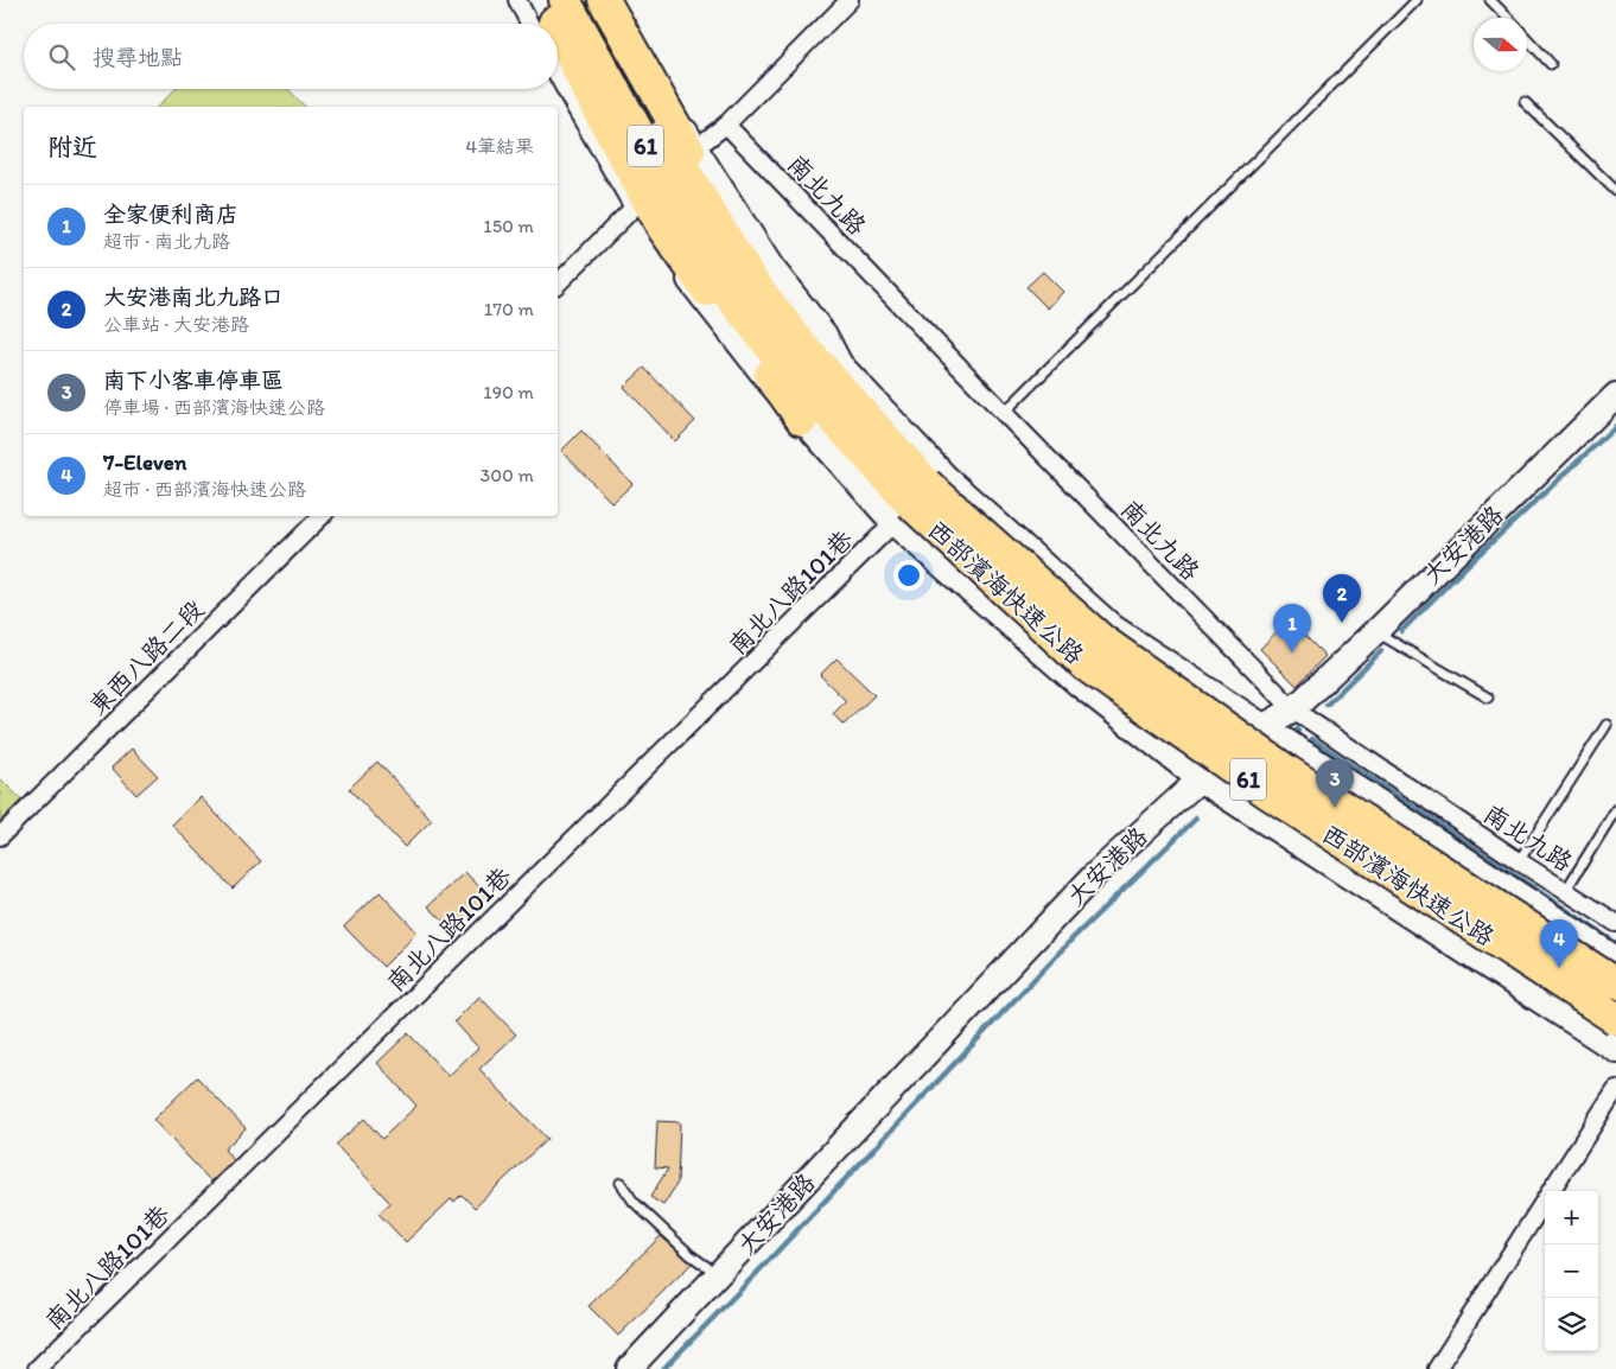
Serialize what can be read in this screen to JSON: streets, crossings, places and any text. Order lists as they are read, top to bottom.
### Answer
{
  "streets": {
    "highway": ["61", "西部濱海快速公路"],
    "street": [
      "南北九路",
      "大安港路",
      "南北八路101巷",
      "東西八路二段"
    ]
  },
  "crossings": [
    ["南北九路", "大安港路"],
    ["南北八路101巷", "西部濱海快速公路"]
  ],
  "north": "right",
  "page": {
    "search": "搜尋地點",
    "heading": ["附近", "4筆結果"],
    "list": [
      {
        "mark": "1",
        "name": "全家便利商店",
        "note": "超市 · 南北九路",
        "value": "150 m"
      },
      {
        "mark": "2",
        "name": "大安港南北九路口",
        "note": "公車站 · 大安港路",
        "value": "170 m"
      },
      {
        "mark": "3",
        "name": "南下小客車停車區",
        "note": "停車場 · 西部濱海快速公路",
        "value": "190 m"
      },
      {
        "mark": "4",
        "name": "7-Eleven",
        "note": "超市 · 西部濱海快速公路",
        "value": "300 m"
      }
    ],
    "pins": [
      "2",
      "1",
      "3",
      "4"
    ],
    "map_buttons": ["+", "−"]
  }
}
